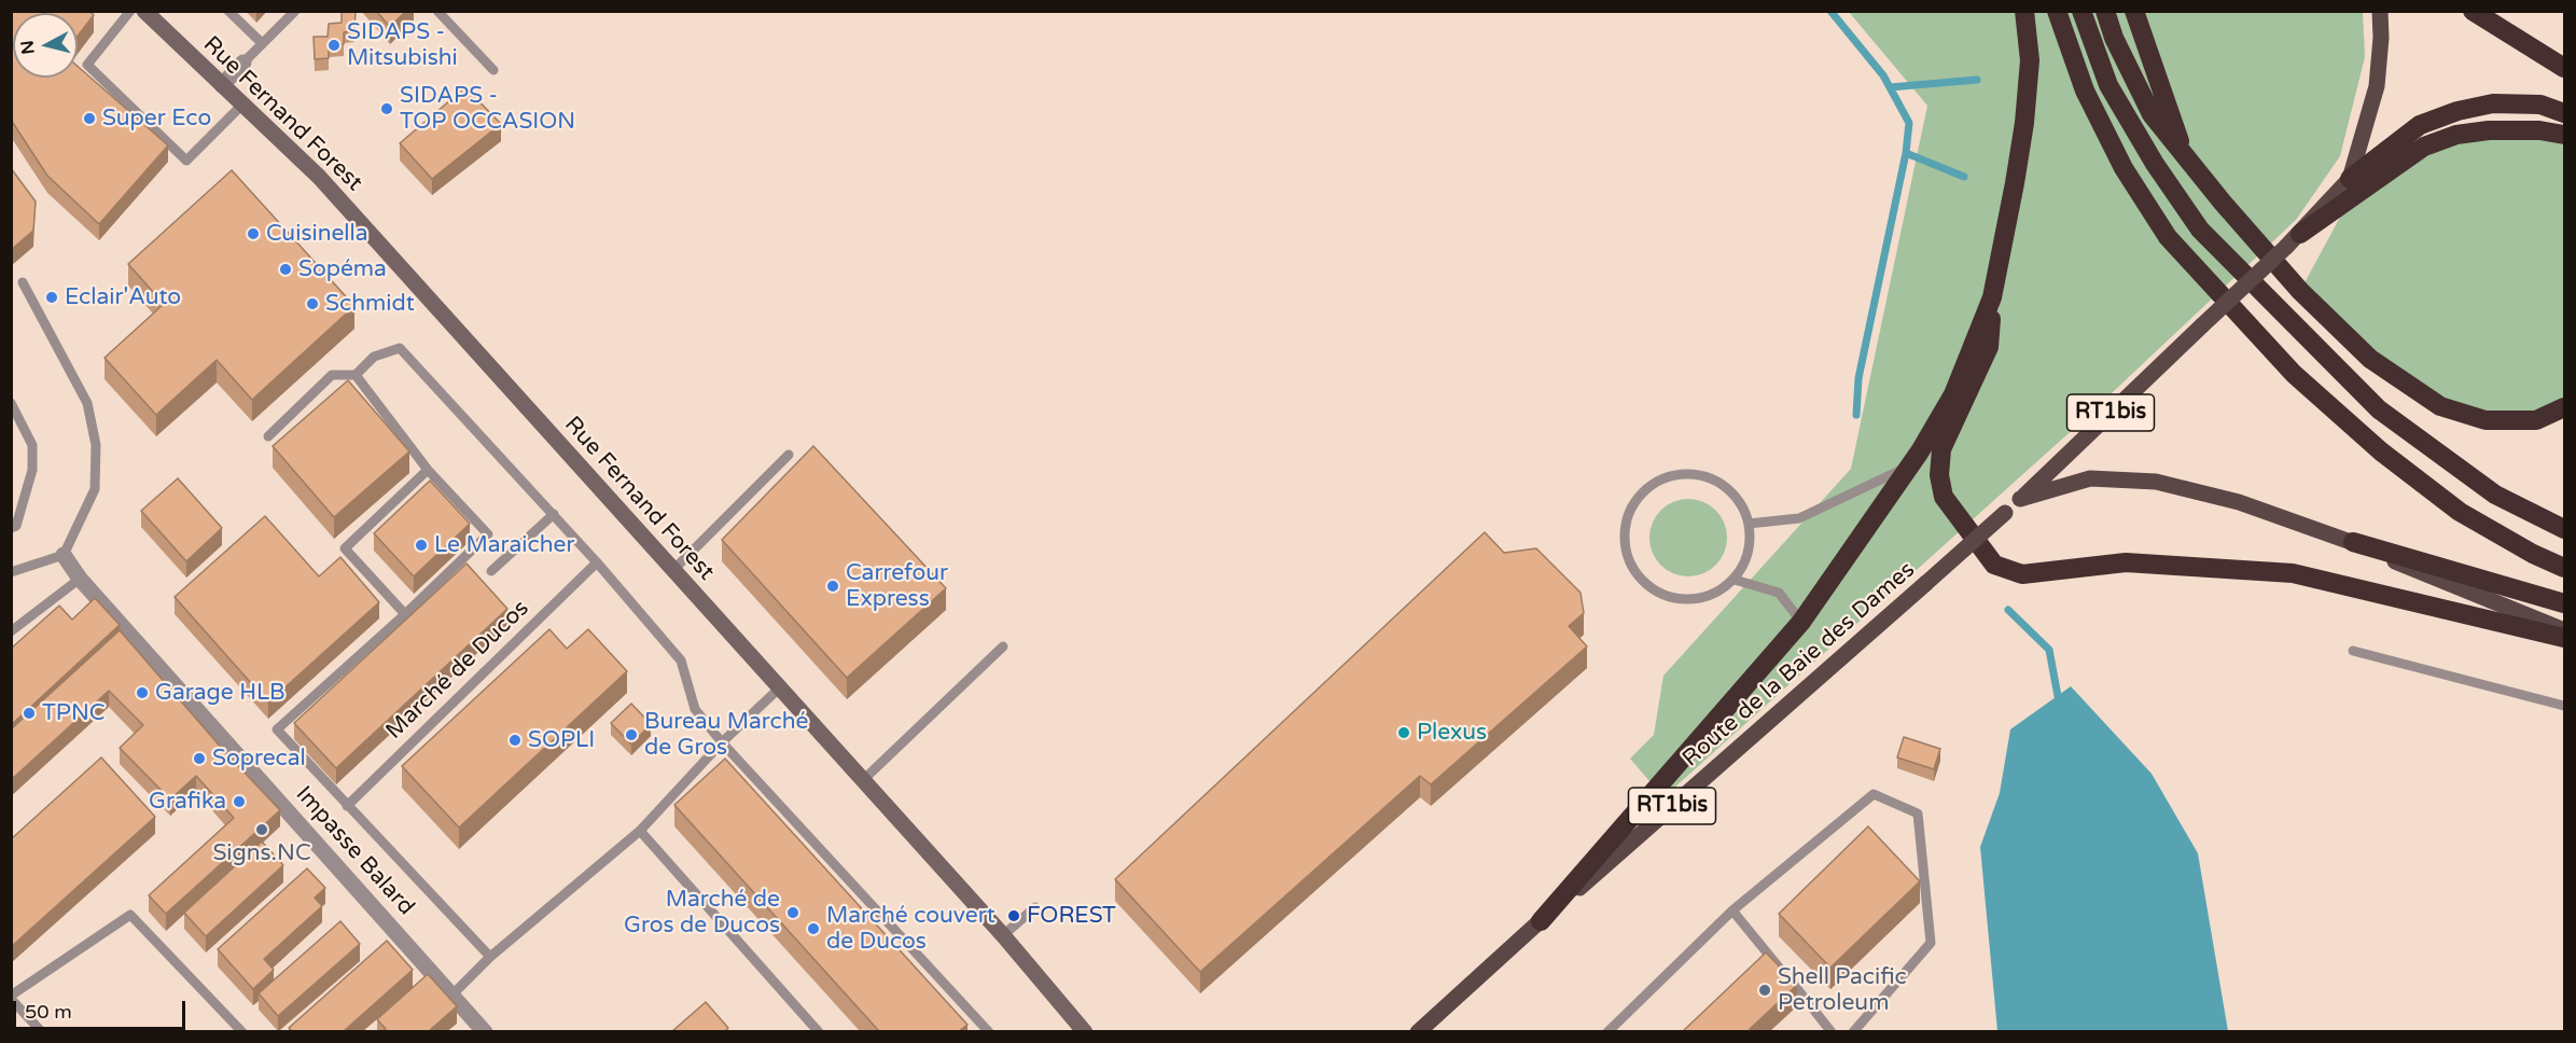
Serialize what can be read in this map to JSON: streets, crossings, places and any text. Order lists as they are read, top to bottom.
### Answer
{
  "streets": {
    "main road": ["RT1bis", "Route de la Baie des Dames"],
    "street": ["Rue Fernand Forest", "Impasse Balard"],
    "lane": ["Marché de Ducos"]
  },
  "crossings": [
    ["RT1bis", "Route de la Baie des Dames"]
  ],
  "places": [
    "SIDAPS - Mitsubishi",
    "SIDAPS - TOP OCCASION",
    "Super Eco",
    "Cuisinella",
    "Sopéma",
    "Eclair'Auto",
    "Schmidt",
    "Le Maraicher",
    "Carrefour Express",
    "Garage HLB",
    "TPNC",
    "Plexus",
    "Bureau Marché de Gros",
    "SOPLI",
    "Soprecal",
    "Grafika",
    "Signs.NC",
    "Marché de Gros de Ducos",
    "FOREST",
    "Marché couvert de Ducos",
    "Shell Pacific Petroleum"
  ],
  "scale_bar": "50 m",
  "north": "left"
}
